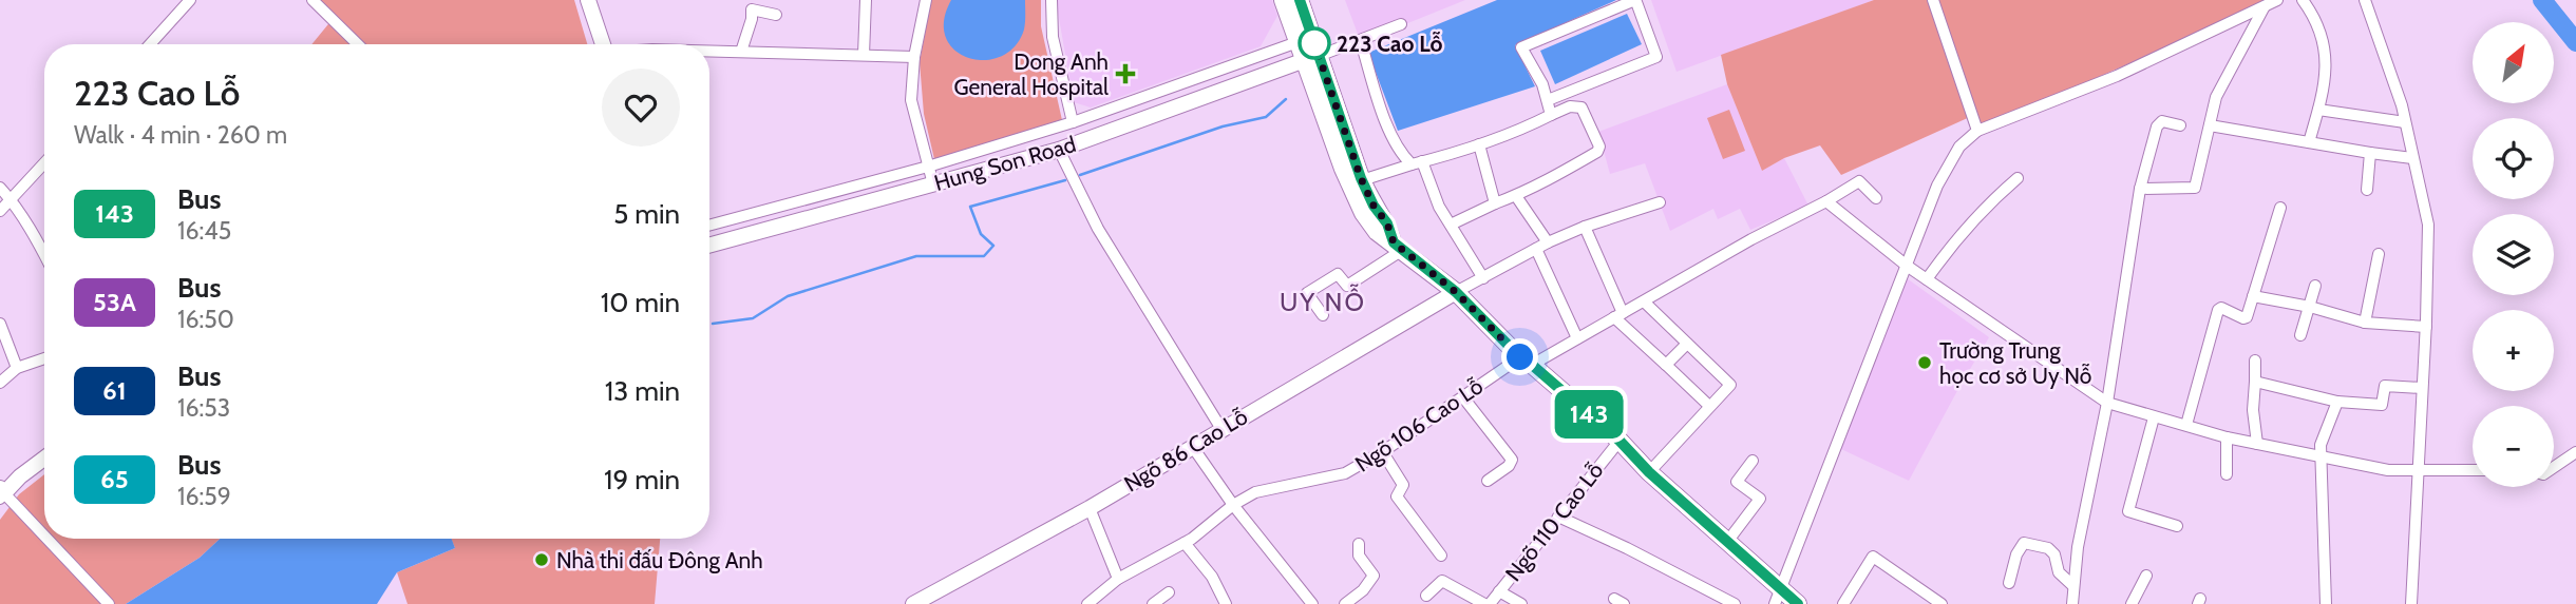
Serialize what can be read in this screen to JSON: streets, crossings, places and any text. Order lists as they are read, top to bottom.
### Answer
{
  "streets": {
    "street": [
      "Hung Son Road",
      "Ngõ 106 Cao Lỗ",
      "Ngõ 86 Cao Lỗ",
      "Ngõ 110 Cao Lỗ"
    ]
  },
  "districts": ["UY NỖ"],
  "places": {
    "other": ["223 Cao Lỗ", "Trường Trung học cơ sở Uy Nỗ", "Nhà thi đấu Đông Anh"],
    "health": ["Dong Anh General Hospital"]
  },
  "lines": ["bus line 143"],
  "north": "top right",
  "page": {
    "on_map": "143",
    "map_buttons": ["+", "−"],
    "heading": ["223 Cao Lỗ", "Walk · 4 min · 260 m"],
    "list": [
      {
        "mark": "143",
        "name": "Bus",
        "note": "16:45",
        "value": "5 min"
      },
      {
        "mark": "53A",
        "name": "Bus",
        "note": "16:50",
        "value": "10 min"
      },
      {
        "mark": "61",
        "name": "Bus",
        "note": "16:53",
        "value": "13 min"
      },
      {
        "mark": "65",
        "name": "Bus",
        "note": "16:59",
        "value": "19 min"
      }
    ]
  }
}
